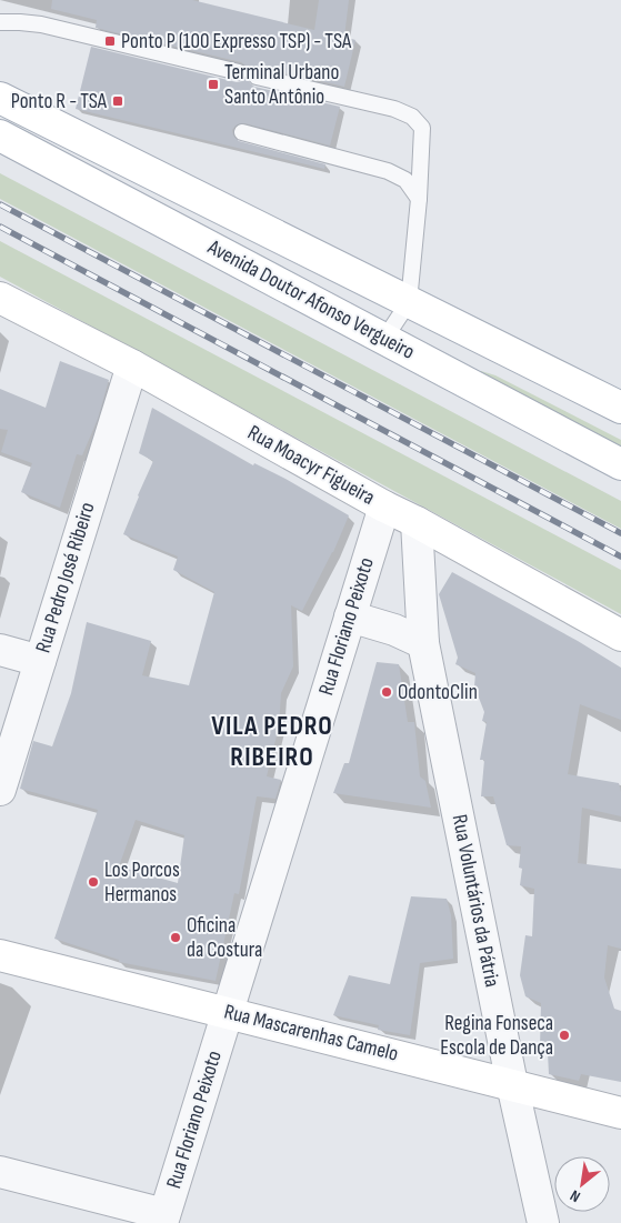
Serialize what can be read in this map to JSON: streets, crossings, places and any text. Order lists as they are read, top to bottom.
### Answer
{
  "streets": {
    "main road": ["Avenida Doutor Afonso Vergueiro", "Rua Moacyr Figueira", "Rua Mascarenhas Camelo"],
    "street": ["Rua Pedro José Ribeiro", "Rua Floriano Peixoto", "Rua Voluntários da Pátria"]
  },
  "crossings": [
    ["Rua Moacyr Figueira", "Rua Pedro José Ribeiro"],
    ["Rua Moacyr Figueira", "Rua Floriano Peixoto"],
    ["Rua Moacyr Figueira", "Rua Voluntários da Pátria"],
    ["Rua Floriano Peixoto", "Rua Mascarenhas Camelo"],
    ["Rua Voluntários da Pátria", "Rua Mascarenhas Camelo"]
  ],
  "districts": ["VILA PEDRO RIBEIRO"],
  "places": {
    "transit": ["Ponto P (100 Expresso TSP) - TSA", "Terminal Urbano Santo Antônio", "Ponto R - TSA"],
    "other": [
      "OdontoClin",
      "Los Porcos Hermanos",
      "Oficina da Costura",
      "Regina Fonseca Escola de Dança"
    ]
  },
  "north": "bottom left"
}
